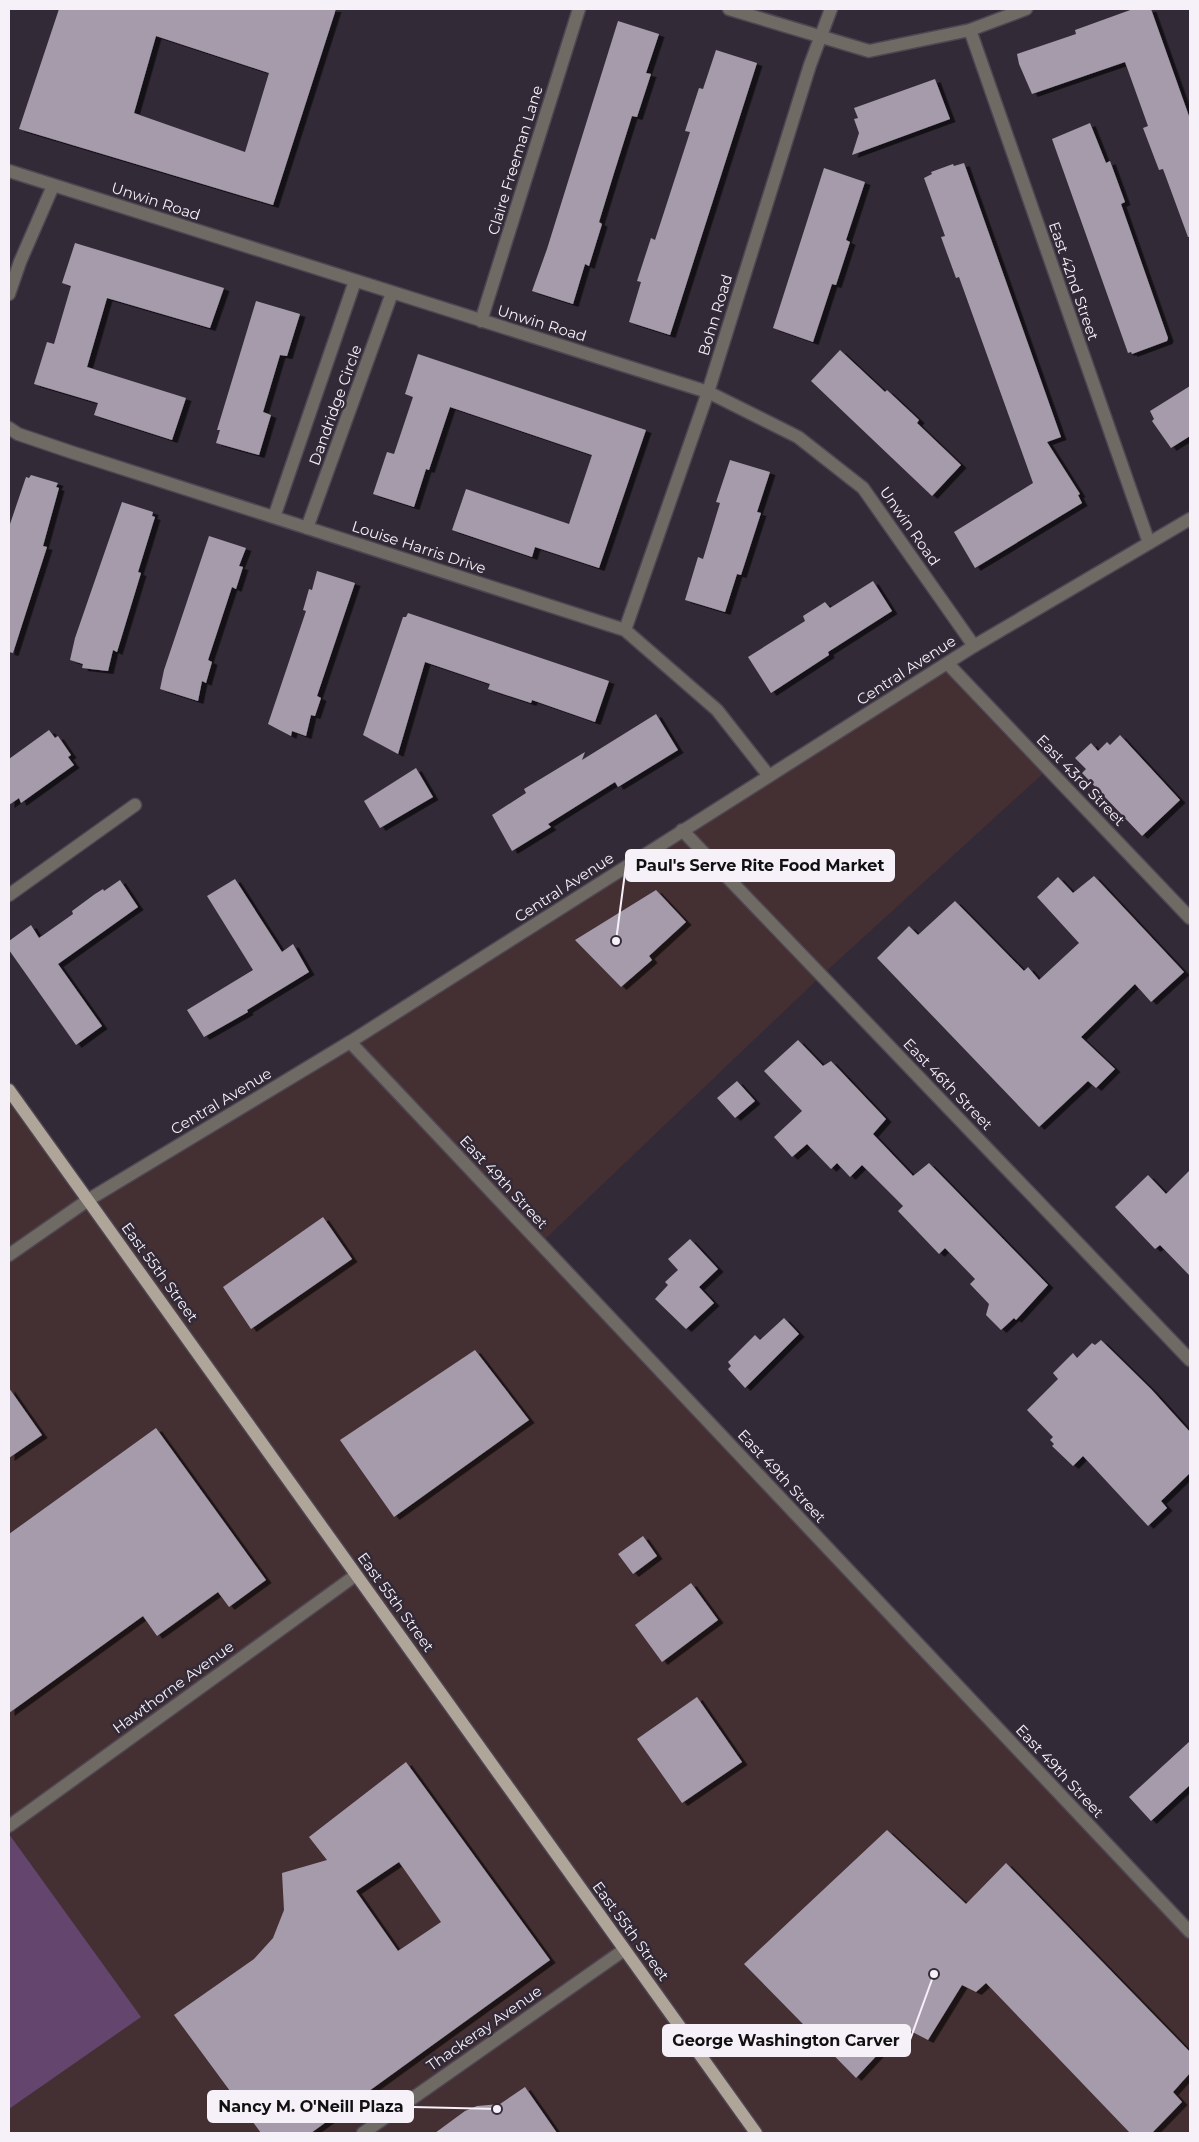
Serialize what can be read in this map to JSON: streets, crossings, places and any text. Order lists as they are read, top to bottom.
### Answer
{
  "streets": {
    "main road": ["East 55th Street"],
    "street": [
      "Claire Freeman Lane",
      "Unwin Road",
      "East 42nd Street",
      "Bohn Road",
      "Dandridge Circle",
      "Louise Harris Drive",
      "Central Avenue",
      "East 43rd Street",
      "East 46th Street",
      "East 49th Street",
      "Hawthorne Avenue",
      "Thackeray Avenue"
    ]
  },
  "crossings": [
    ["Claire Freeman Lane", "Unwin Road"],
    ["Unwin Road", "Bohn Road"],
    ["Unwin Road", "Dandridge Circle"],
    ["Unwin Road", "Central Avenue"],
    ["East 42nd Street", "Central Avenue"],
    ["Bohn Road", "Louise Harris Drive"],
    ["Dandridge Circle", "Louise Harris Drive"],
    ["Louise Harris Drive", "Central Avenue"],
    ["Central Avenue", "East 43rd Street"],
    ["Central Avenue", "East 46th Street"],
    ["Central Avenue", "East 49th Street"],
    ["Central Avenue", "East 55th Street"],
    ["East 55th Street", "Hawthorne Avenue"],
    ["East 55th Street", "Thackeray Avenue"]
  ],
  "places": ["Paul's Serve Rite Food Market", "George Washington Carver", "Nancy M. O'Neill Plaza"]
}
